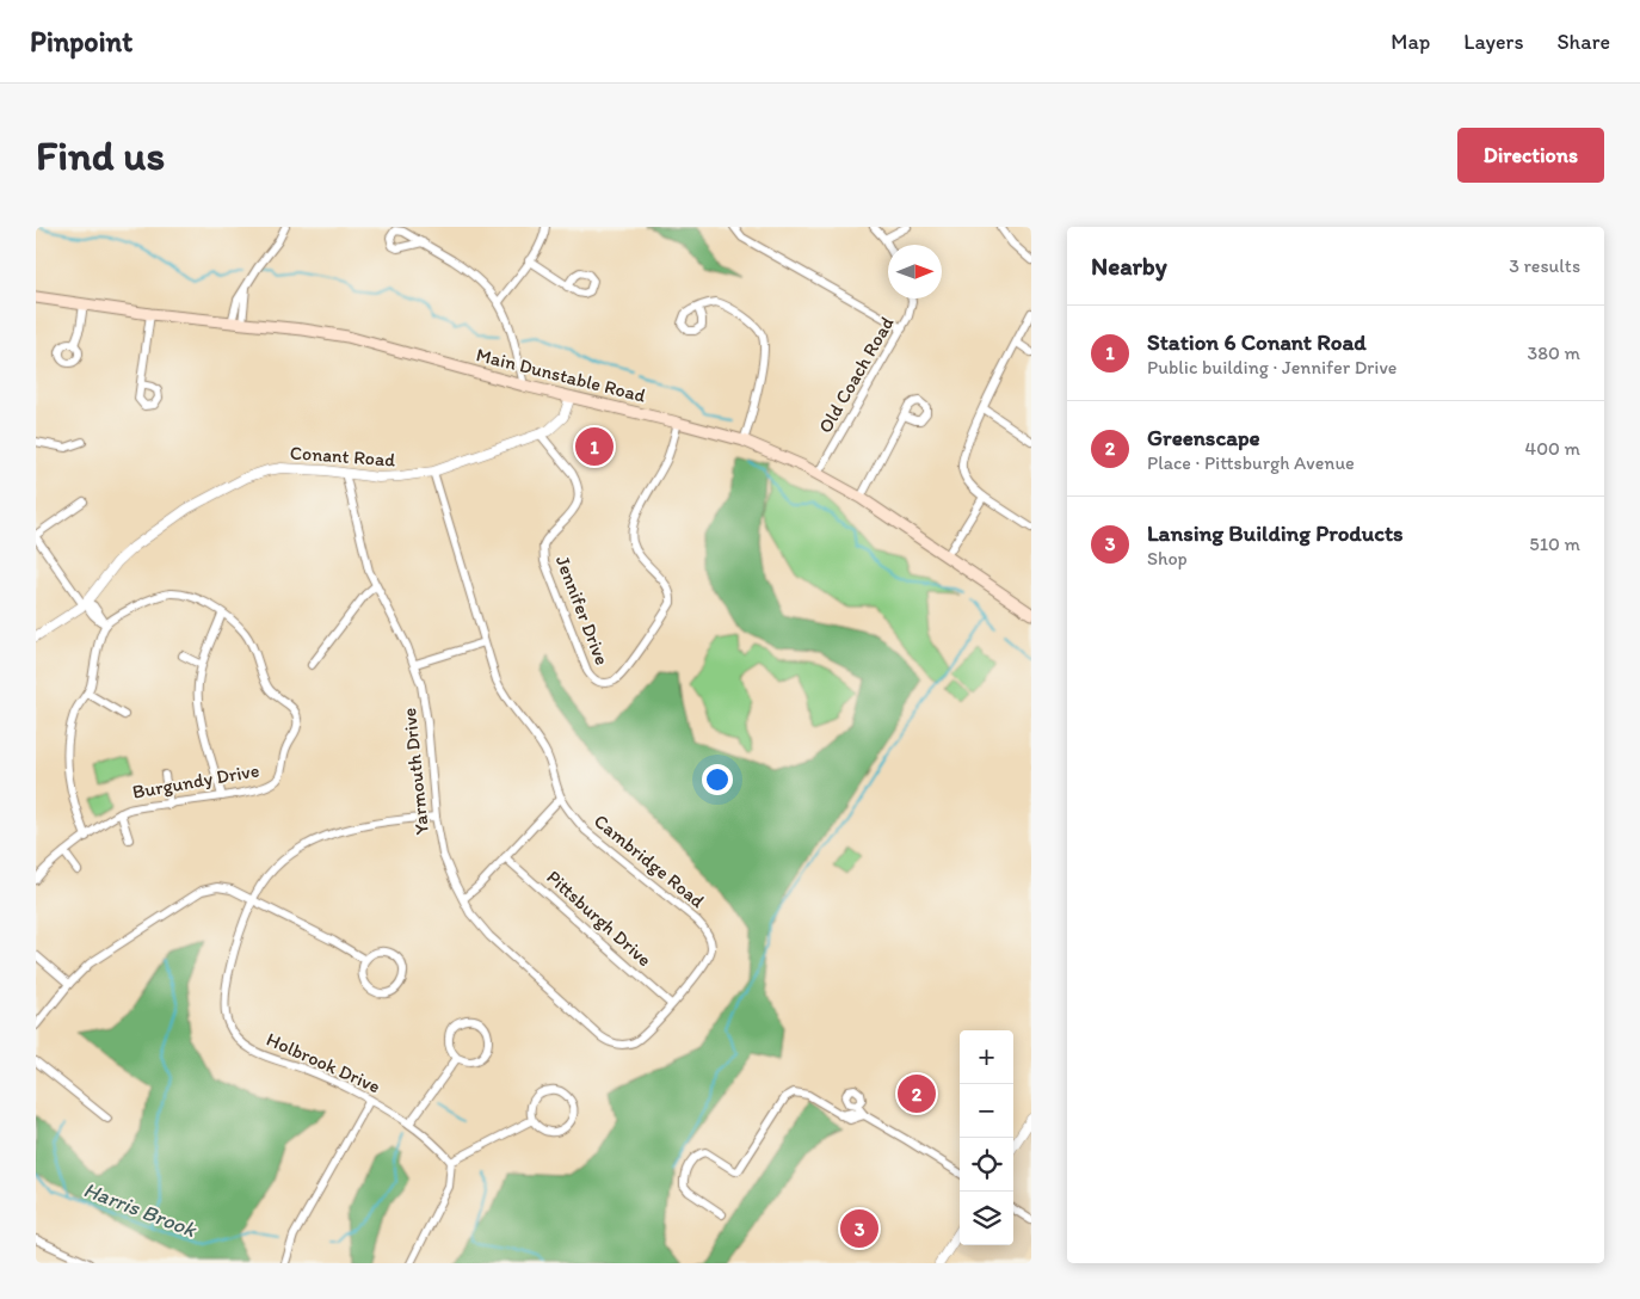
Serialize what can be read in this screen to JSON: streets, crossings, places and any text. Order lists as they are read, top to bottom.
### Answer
{
  "streets": {
    "main road": ["Main Dunstable Road"],
    "street": [
      "Old Coach Road",
      "Conant Road",
      "Jennifer Drive",
      "Yarmouth Drive",
      "Burgundy Drive",
      "Cambridge Road",
      "Pittsburgh Drive",
      "Holbrook Drive"
    ]
  },
  "crossings": [
    ["Main Dunstable Road", "Old Coach Road"],
    ["Main Dunstable Road", "Conant Road"],
    ["Main Dunstable Road", "Jennifer Drive"],
    ["Conant Road", "Jennifer Drive"],
    ["Conant Road", "Yarmouth Drive"],
    ["Conant Road", "Cambridge Road"],
    ["Yarmouth Drive", "Cambridge Road"],
    ["Yarmouth Drive", "Pittsburgh Drive"],
    ["Yarmouth Drive", "Holbrook Drive"],
    ["Cambridge Road", "Pittsburgh Drive"]
  ],
  "water": ["Harris Brook"],
  "north": "right",
  "page": {
    "header": "Pinpoint",
    "nav": ["Map", "Layers", "Share"],
    "buttons": "Directions",
    "title": "Find us",
    "heading": ["Nearby", "3 results"],
    "list": [
      {
        "mark": "1",
        "name": "Station 6 Conant Road",
        "note": "Public building · Jennifer Drive",
        "value": "380 m"
      },
      {
        "mark": "2",
        "name": "Greenscape",
        "note": "Place · Pittsburgh Avenue",
        "value": "400 m"
      },
      {
        "mark": "3",
        "name": "Lansing Building Products",
        "note": "Shop",
        "value": "510 m"
      }
    ],
    "pins": ["1", "2", "3"],
    "map_buttons": ["+", "−"]
  }
}
